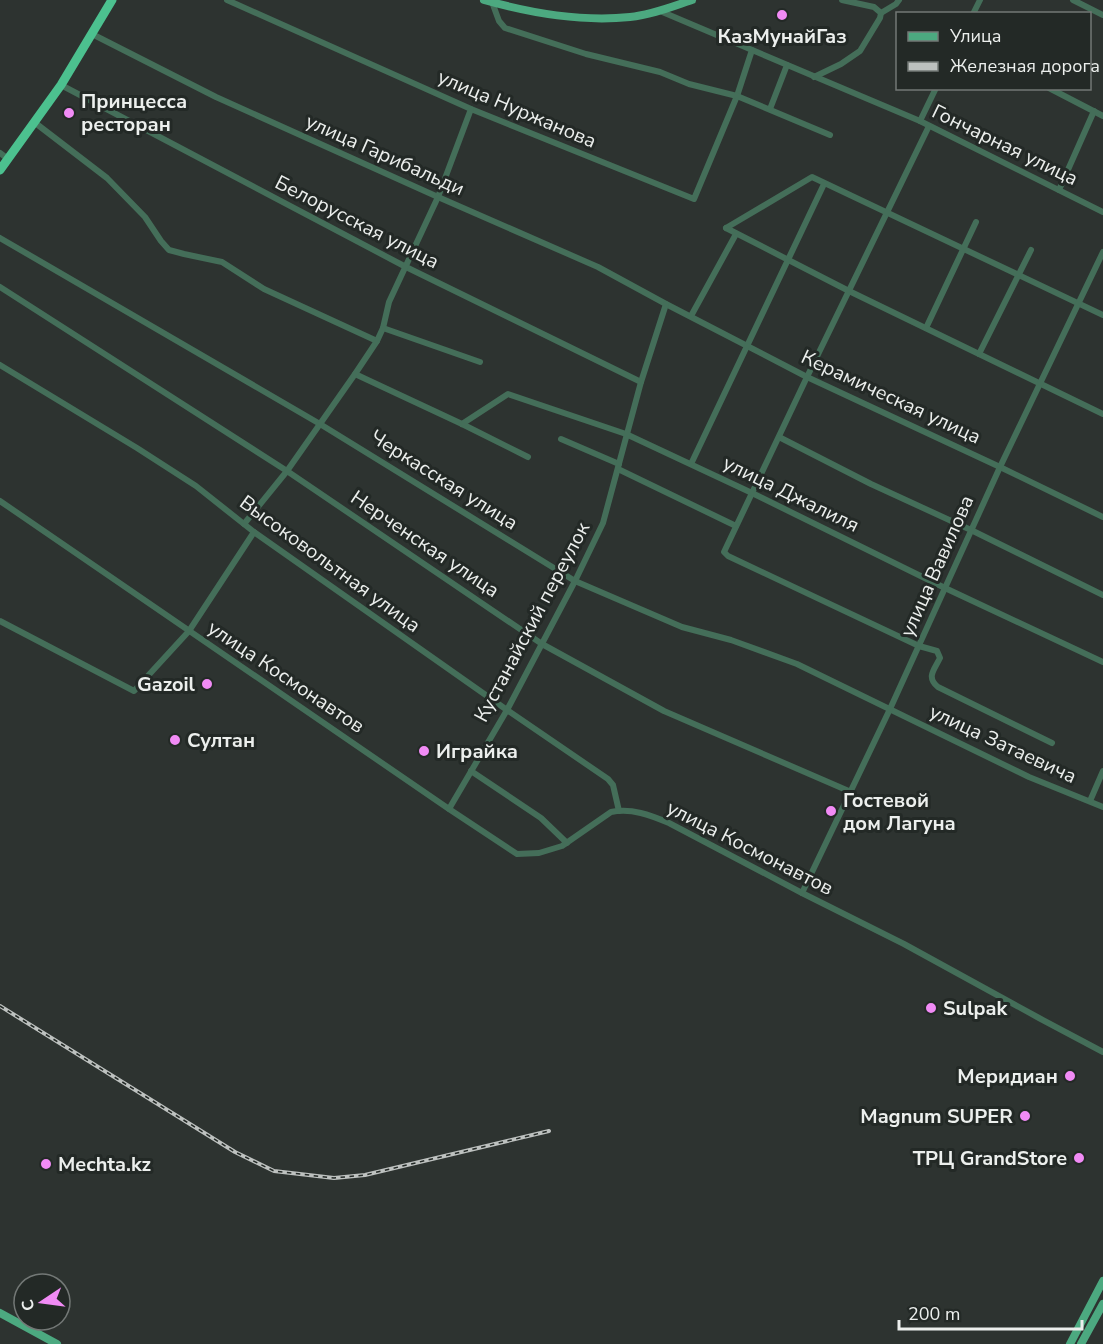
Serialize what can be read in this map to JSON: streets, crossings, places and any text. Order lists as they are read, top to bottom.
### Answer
{
  "streets": {
    "street": [
      "улица Нуржанова",
      "Гончарная улица",
      "улица Гарибальди",
      "Белорусская улица",
      "Керамическая улица",
      "Черкасская улица",
      "улица Джалиля",
      "Нерченская улица",
      "Высоковольтная улица",
      "улица Вавилова",
      "Кустанайский переулок",
      "улица Космонавтов",
      "улица Затаевича"
    ]
  },
  "crossings": [
    ["улица Нуржанова", "Гончарная улица"],
    ["улица Гарибальди", "Керамическая улица"],
    ["улица Гарибальди", "Кустанайский переулок"],
    ["Белорусская улица", "Кустанайский переулок"],
    ["Керамическая улица", "улица Вавилова"],
    ["Керамическая улица", "Кустанайский переулок"],
    ["Черкасская улица", "улица Вавилова"],
    ["Черкасская улица", "Кустанайский переулок"],
    ["Черкасская улица", "улица Затаевича"],
    ["улица Джалиля", "улица Вавилова"],
    ["улица Джалиля", "Кустанайский переулок"],
    ["Нерченская улица", "улица Вавилова"],
    ["Нерченская улица", "Кустанайский переулок"],
    ["Высоковольтная улица", "Кустанайский переулок"],
    ["Высоковольтная улица", "улица Космонавтов"],
    ["улица Вавилова", "улица Космонавтов"],
    ["улица Вавилова", "улица Затаевича"],
    ["Кустанайский переулок", "улица Космонавтов"]
  ],
  "places": [
    "КазМунайГаз",
    "Принцесса ресторан",
    "Gazoil",
    "Султан",
    "Играйка",
    "Гостевой дом Лагуна",
    "Sulpak",
    "Меридиан",
    "Magnum SUPER",
    "ТРЦ GrandStore",
    "Mechta.kz"
  ],
  "legend": ["Улица", "Железная дорога"],
  "scale_bar": "200 m",
  "north": "left"
}
